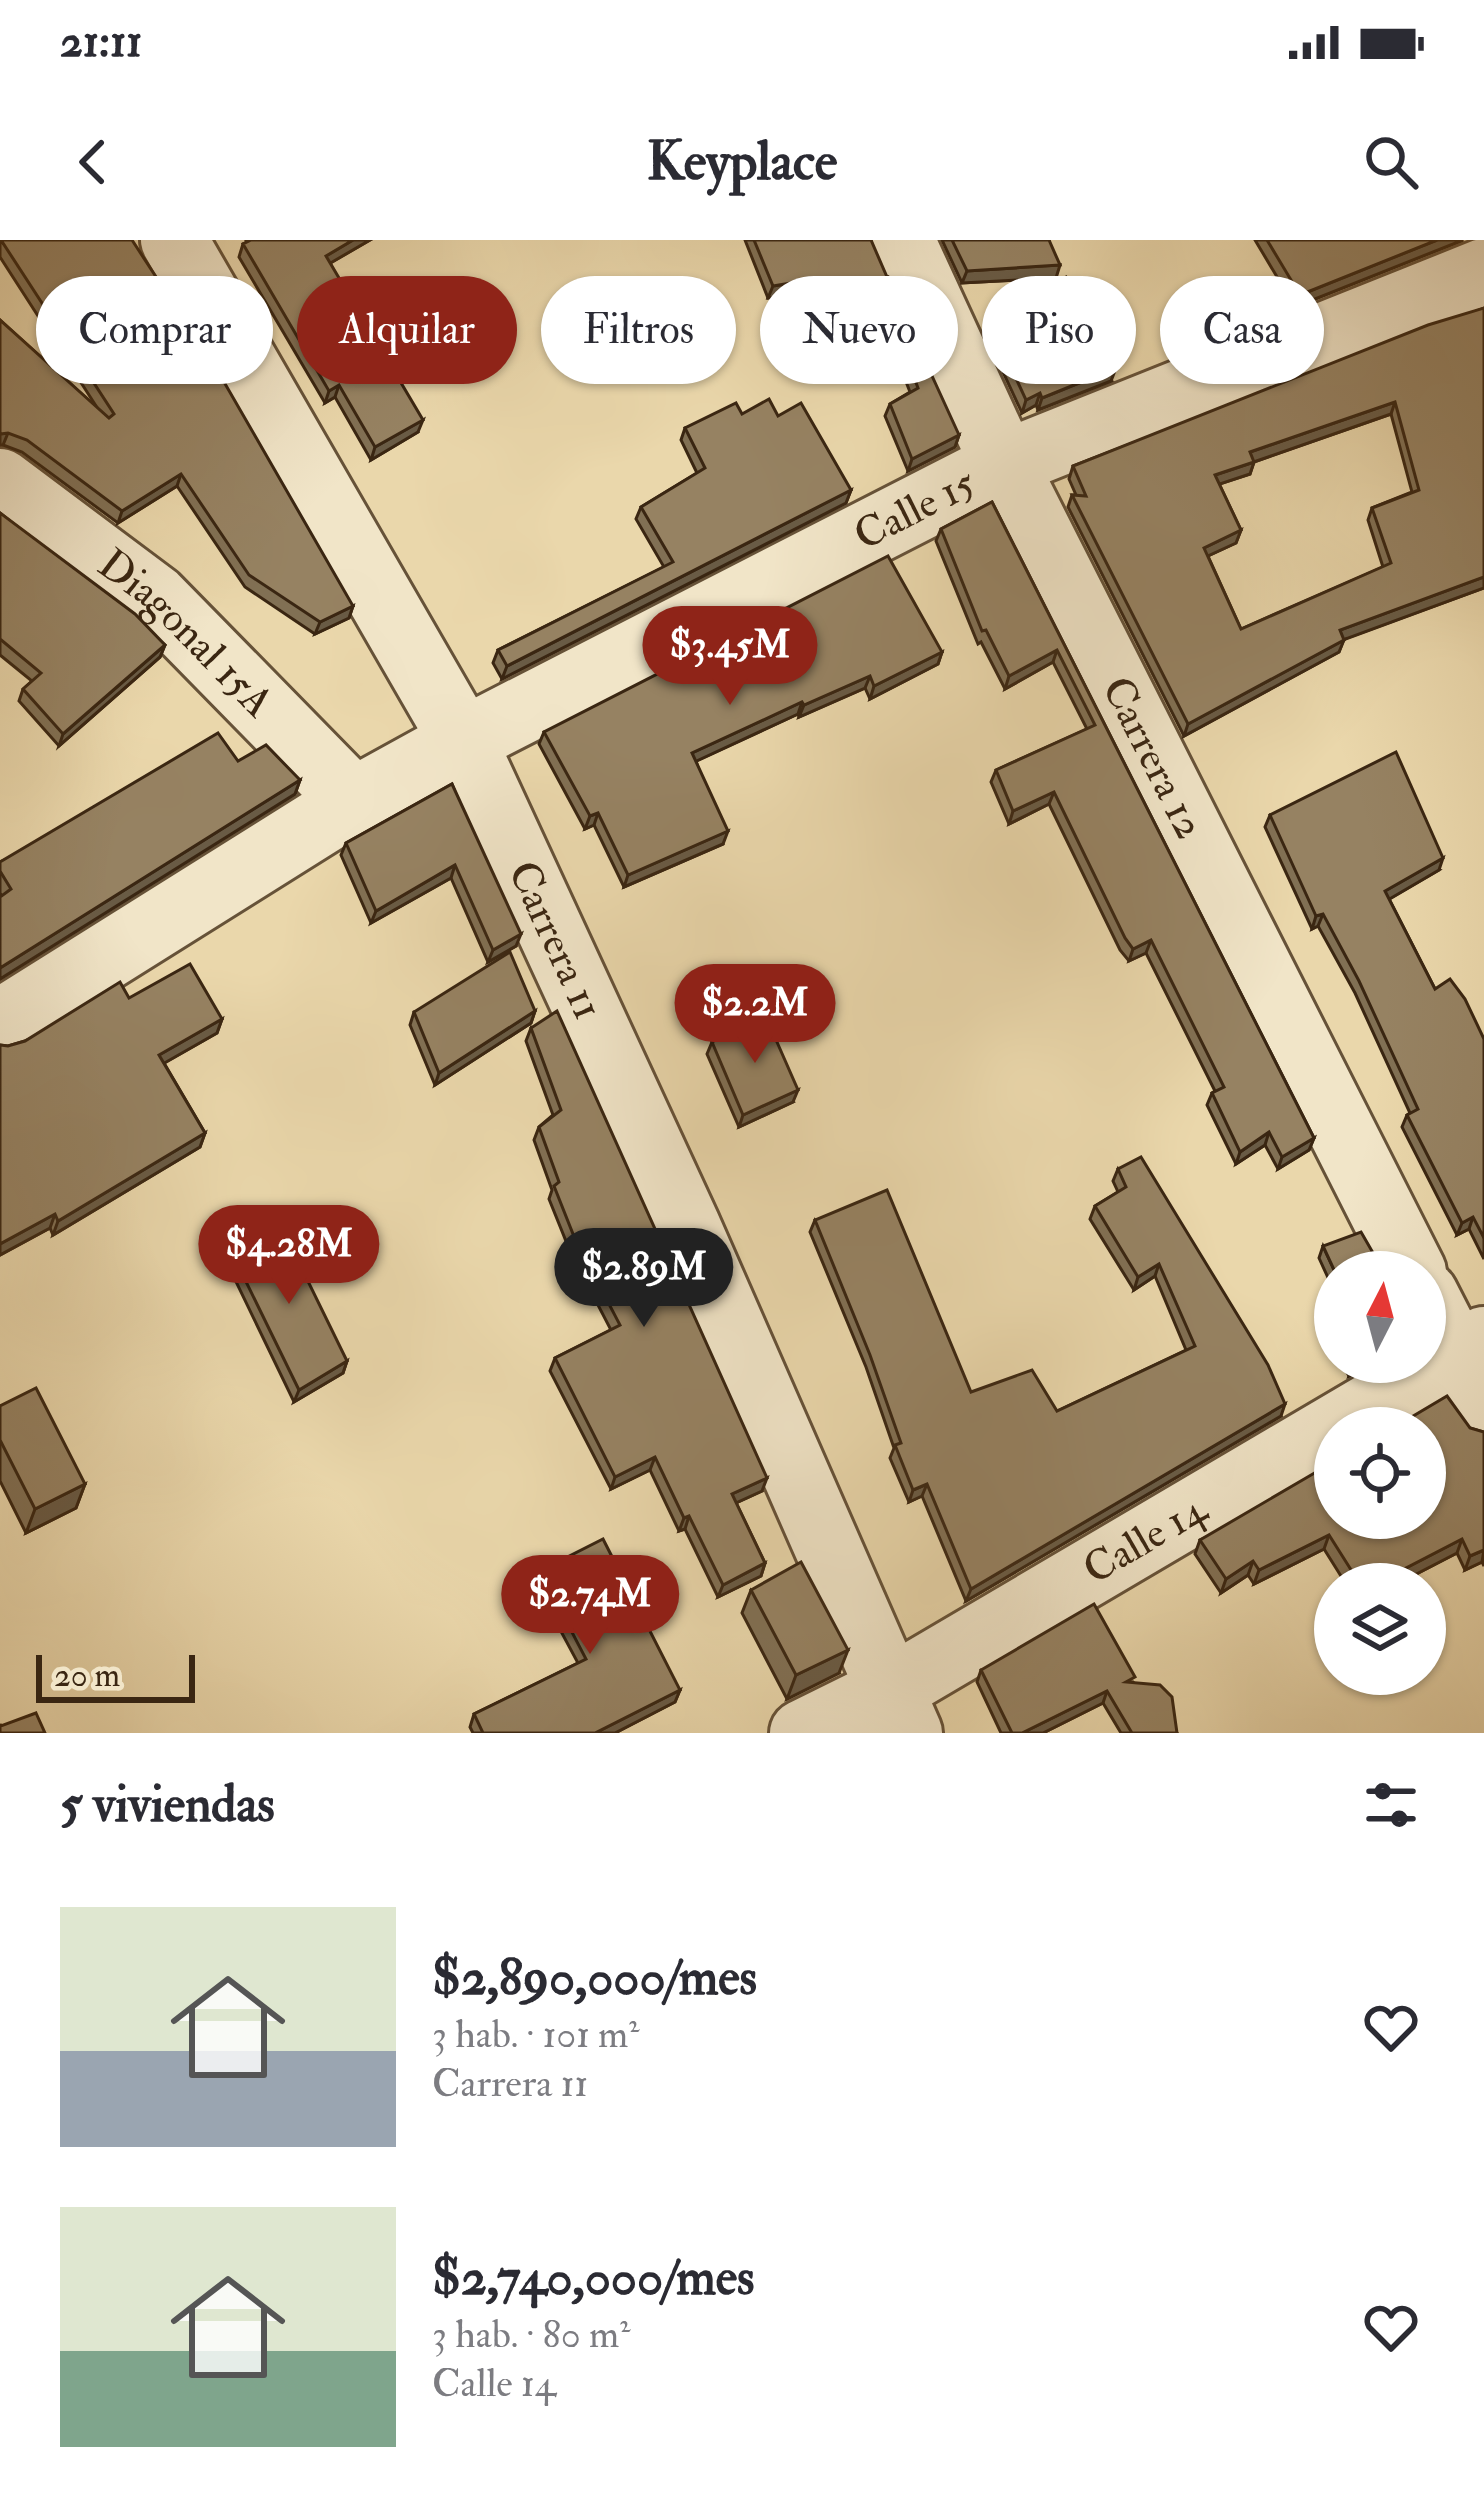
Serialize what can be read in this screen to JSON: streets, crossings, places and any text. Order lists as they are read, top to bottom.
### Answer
{
  "streets": {
    "street": [
      "Calle 15",
      "Diagonal 15A",
      "Carrera 12",
      "Carrera 11",
      "Calle 14"
    ]
  },
  "crossings": [
    ["Calle 15", "Diagonal 15A"],
    ["Calle 15", "Carrera 12"],
    ["Calle 15", "Carrera 11"],
    ["Carrera 11", "Calle 14"]
  ],
  "scale_bar": "20 m",
  "north": "top",
  "page": {
    "status": "21:11",
    "header": "Keyplace",
    "chip": [
      "Comprar",
      "Alquilar",
      "Filtros",
      "Nuevo",
      "Piso",
      "Casa"
    ],
    "price": [
      "$3.45M",
      "$2.2M",
      "$4.28M",
      "$2.89M",
      "$2.74M"
    ],
    "scale": "20 m",
    "heading": "5 viviendas",
    "list": [
      {
        "name": "$2,890,000/mes",
        "note": "3 hab. · 101 m² · Carrera 11"
      },
      {
        "name": "$2,740,000/mes",
        "note": "3 hab. · 80 m² · Calle 14"
      }
    ]
  }
}
